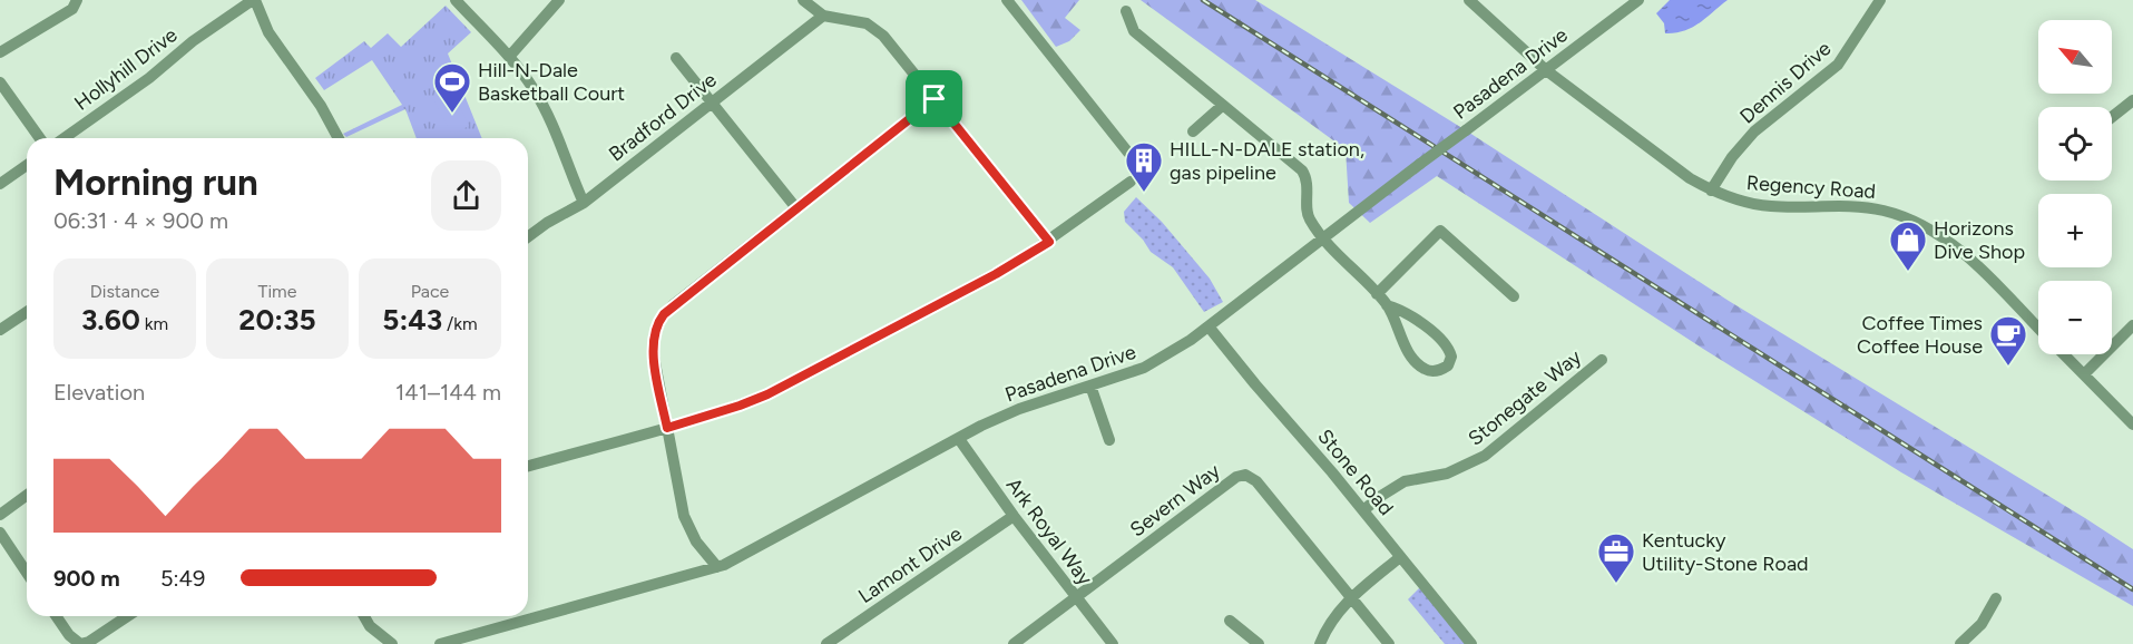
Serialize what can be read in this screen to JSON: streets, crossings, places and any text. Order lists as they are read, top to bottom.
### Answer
{
  "streets": {
    "street": [
      "Hollyhill Drive",
      "Pasadena Drive",
      "Dennis Drive",
      "Bradford Drive",
      "Regency Road",
      "Stonegate Way",
      "Stone Road",
      "Severn Way",
      "Ark Royal Way",
      "Lamont Drive"
    ]
  },
  "crossings": [
    ["Pasadena Drive", "Regency Road"],
    ["Pasadena Drive", "Stone Road"],
    ["Pasadena Drive", "Ark Royal Way"],
    ["Dennis Drive", "Regency Road"],
    ["Stonegate Way", "Stone Road"],
    ["Severn Way", "Ark Royal Way"],
    ["Ark Royal Way", "Lamont Drive"]
  ],
  "places": {
    "sports": ["Hill-N-Dale Basketball Court"],
    "building": ["HILL-N-DALE station, gas pipeline"],
    "shop": ["Horizons Dive Shop"],
    "cafe": ["Coffee Times Coffee House"],
    "office": ["Kentucky Utility-Stone Road"]
  },
  "north": "top left",
  "page": {
    "map_buttons": ["+", "−"],
    "heading": ["Morning run", "06:31 · 4 × 900 m"],
    "stats": [
      ["Distance", "3.60 km"],
      ["Time", "20:35"],
      ["Pace", "5:43 /km"]
    ],
    "chart": ["Elevation", "141–144 m"],
    "list": [
      {
        "name": "900 m",
        "note": "5:49"
      }
    ]
  }
}
